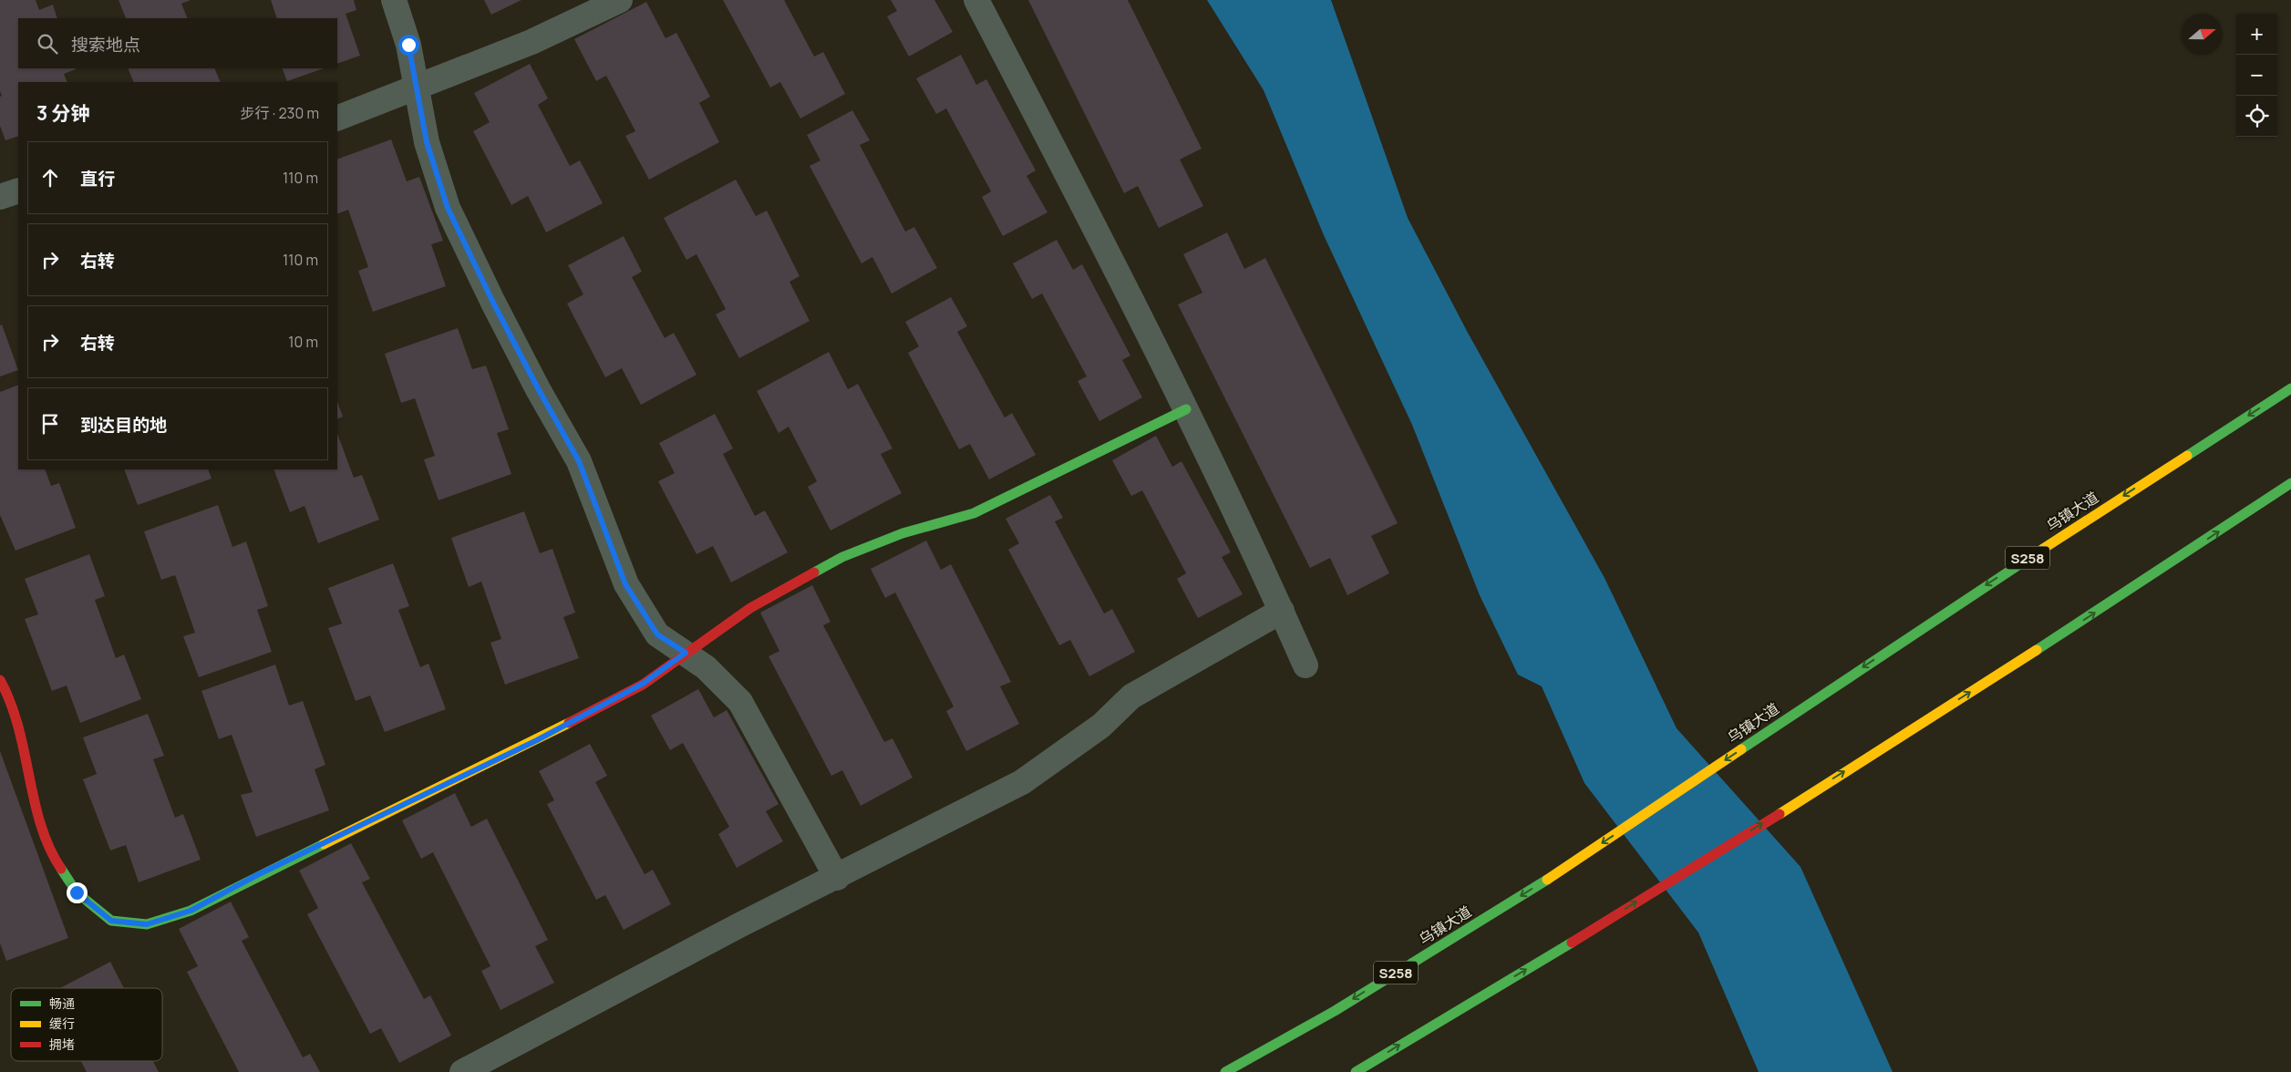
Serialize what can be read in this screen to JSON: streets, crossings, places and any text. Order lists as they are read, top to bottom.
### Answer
{
  "streets": {
    "main road": ["乌镇大道", "S258"]
  },
  "legend": ["畅通", "缓行", "拥堵"],
  "north": "right",
  "page": {
    "map_buttons": ["+", "−"],
    "search": "搜索地点",
    "heading": ["3 分钟", "步行 · 230 m"],
    "list": [
      ["直行", "110 m"],
      ["右转", "110 m"],
      ["右转", "10 m"],
      "到达目的地"
    ]
  }
}
